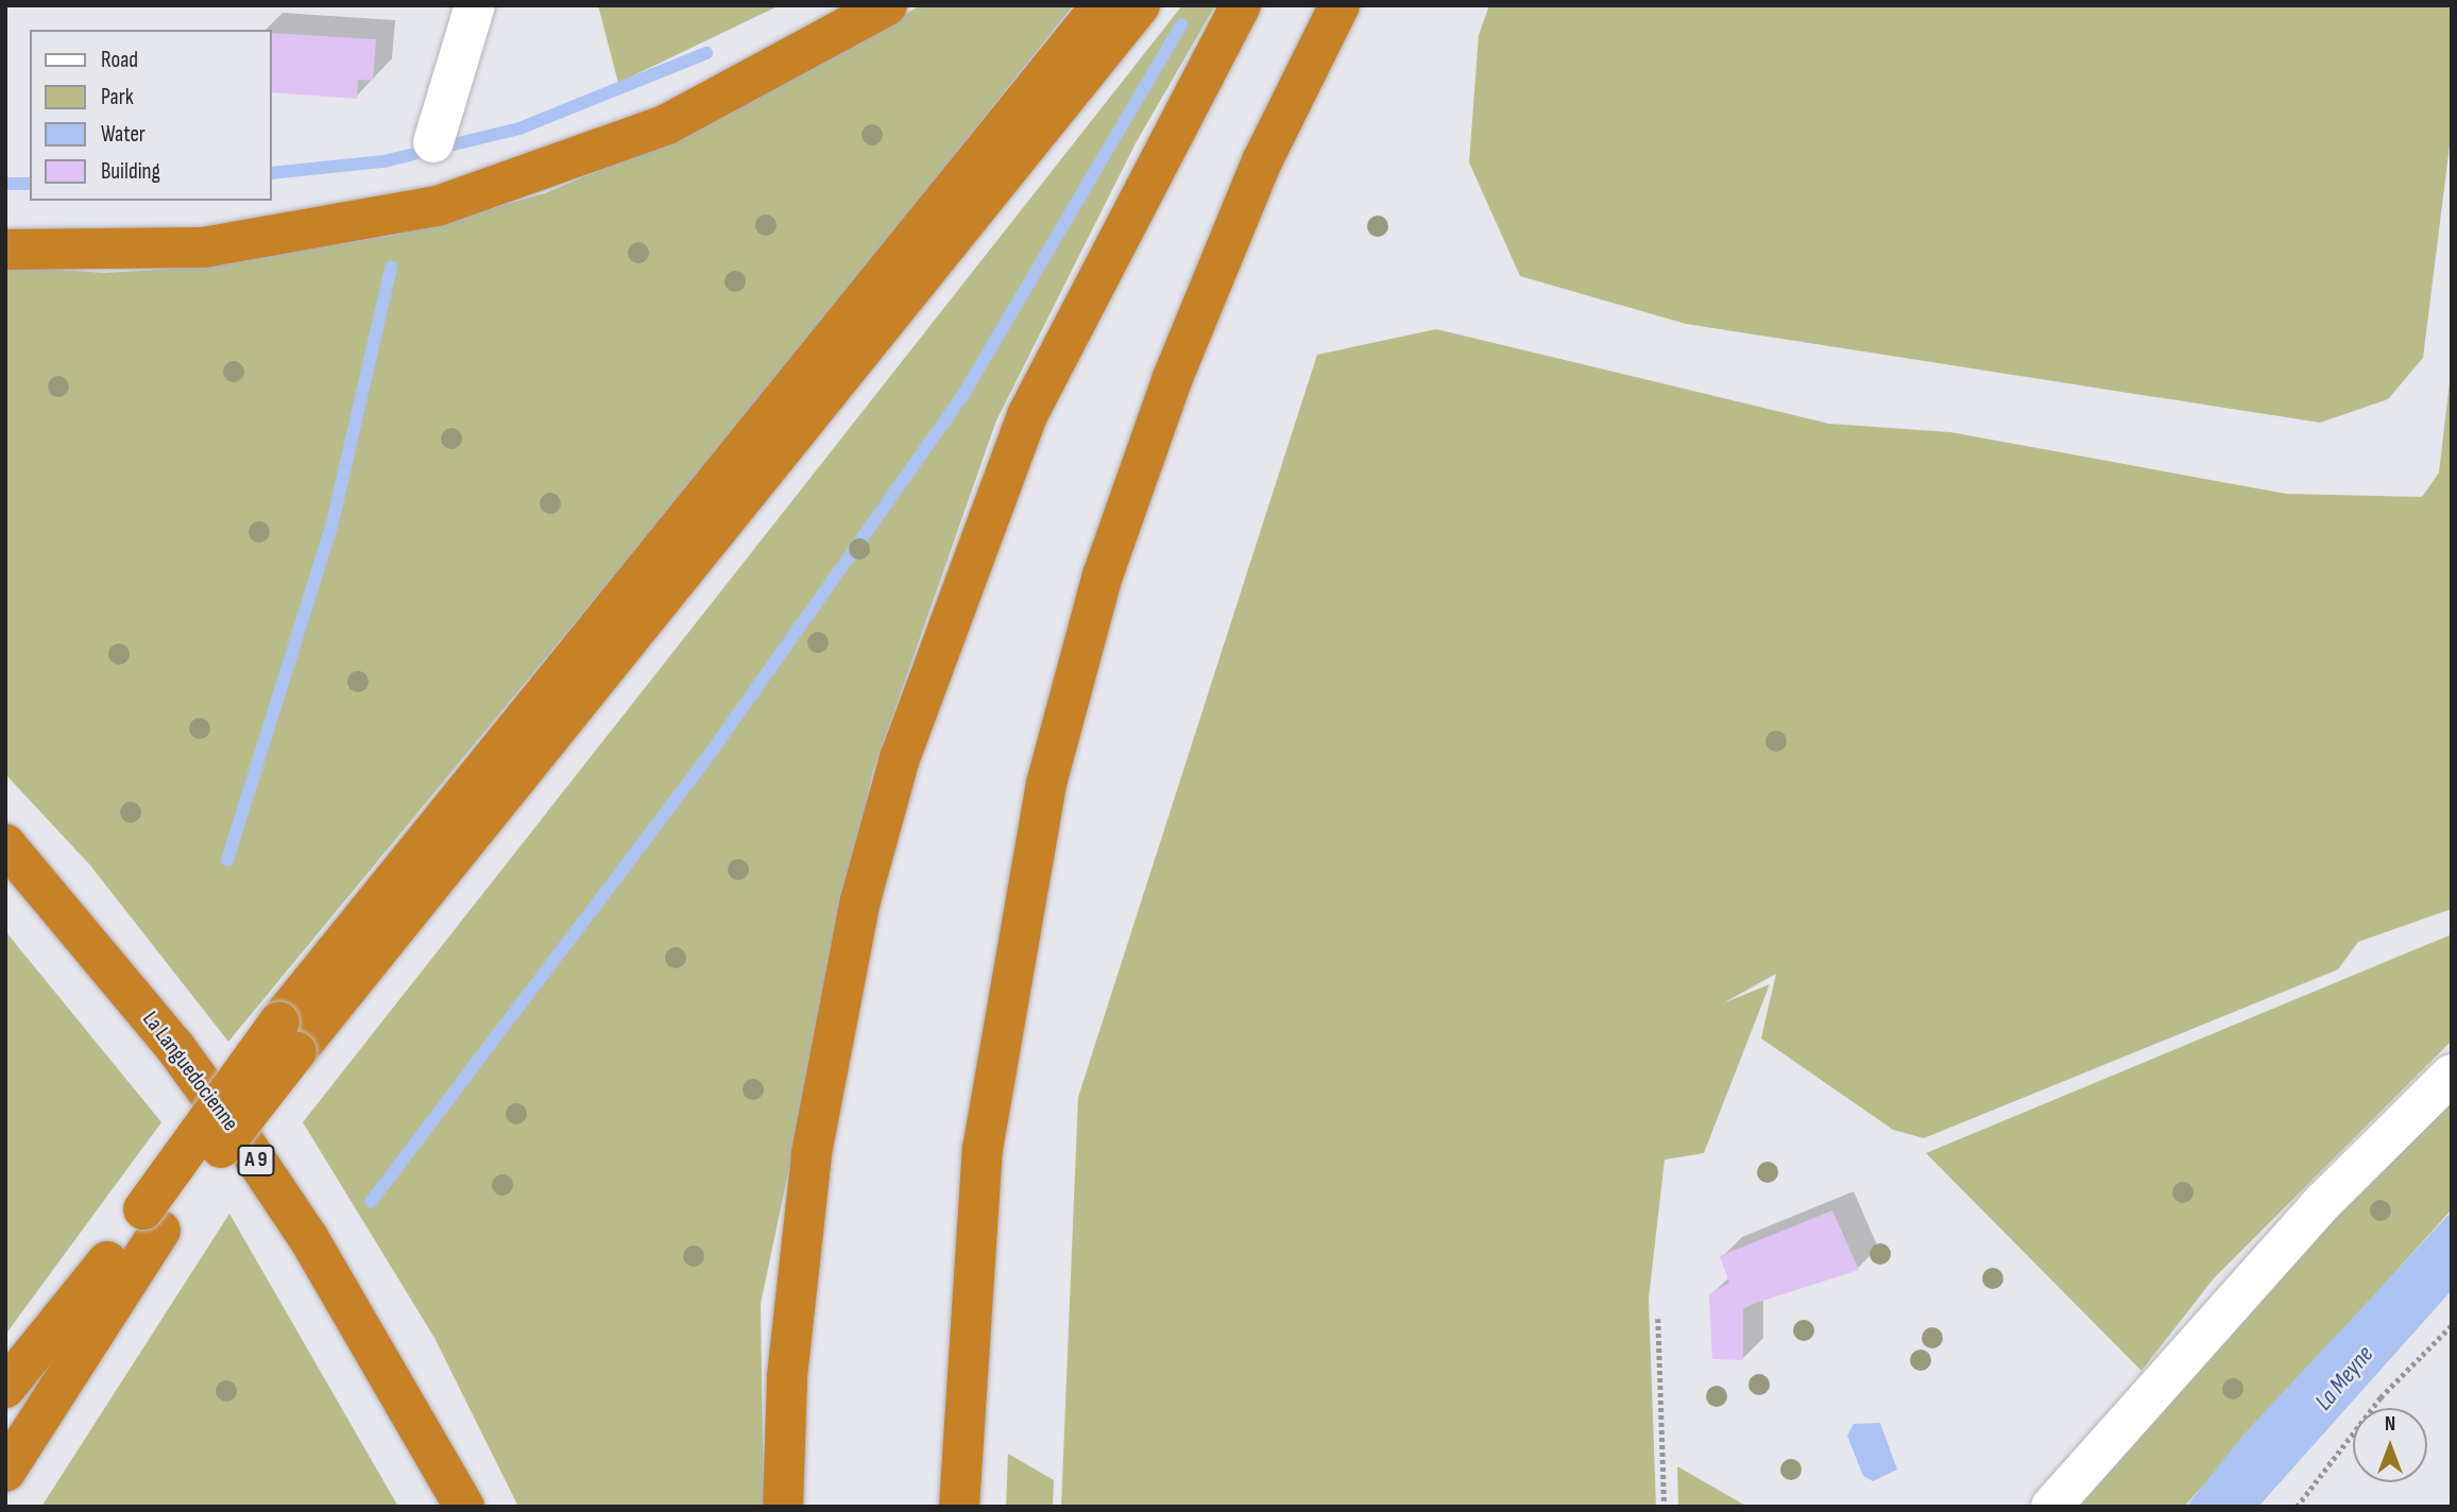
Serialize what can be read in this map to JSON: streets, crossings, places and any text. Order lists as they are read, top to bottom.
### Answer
{
  "streets": {
    "highway": ["La Languedocienne", "A 9"]
  },
  "water": ["La Meyne"],
  "legend": [
    "Road",
    "Park",
    "Water",
    "Building"
  ],
  "north": "top"
}
